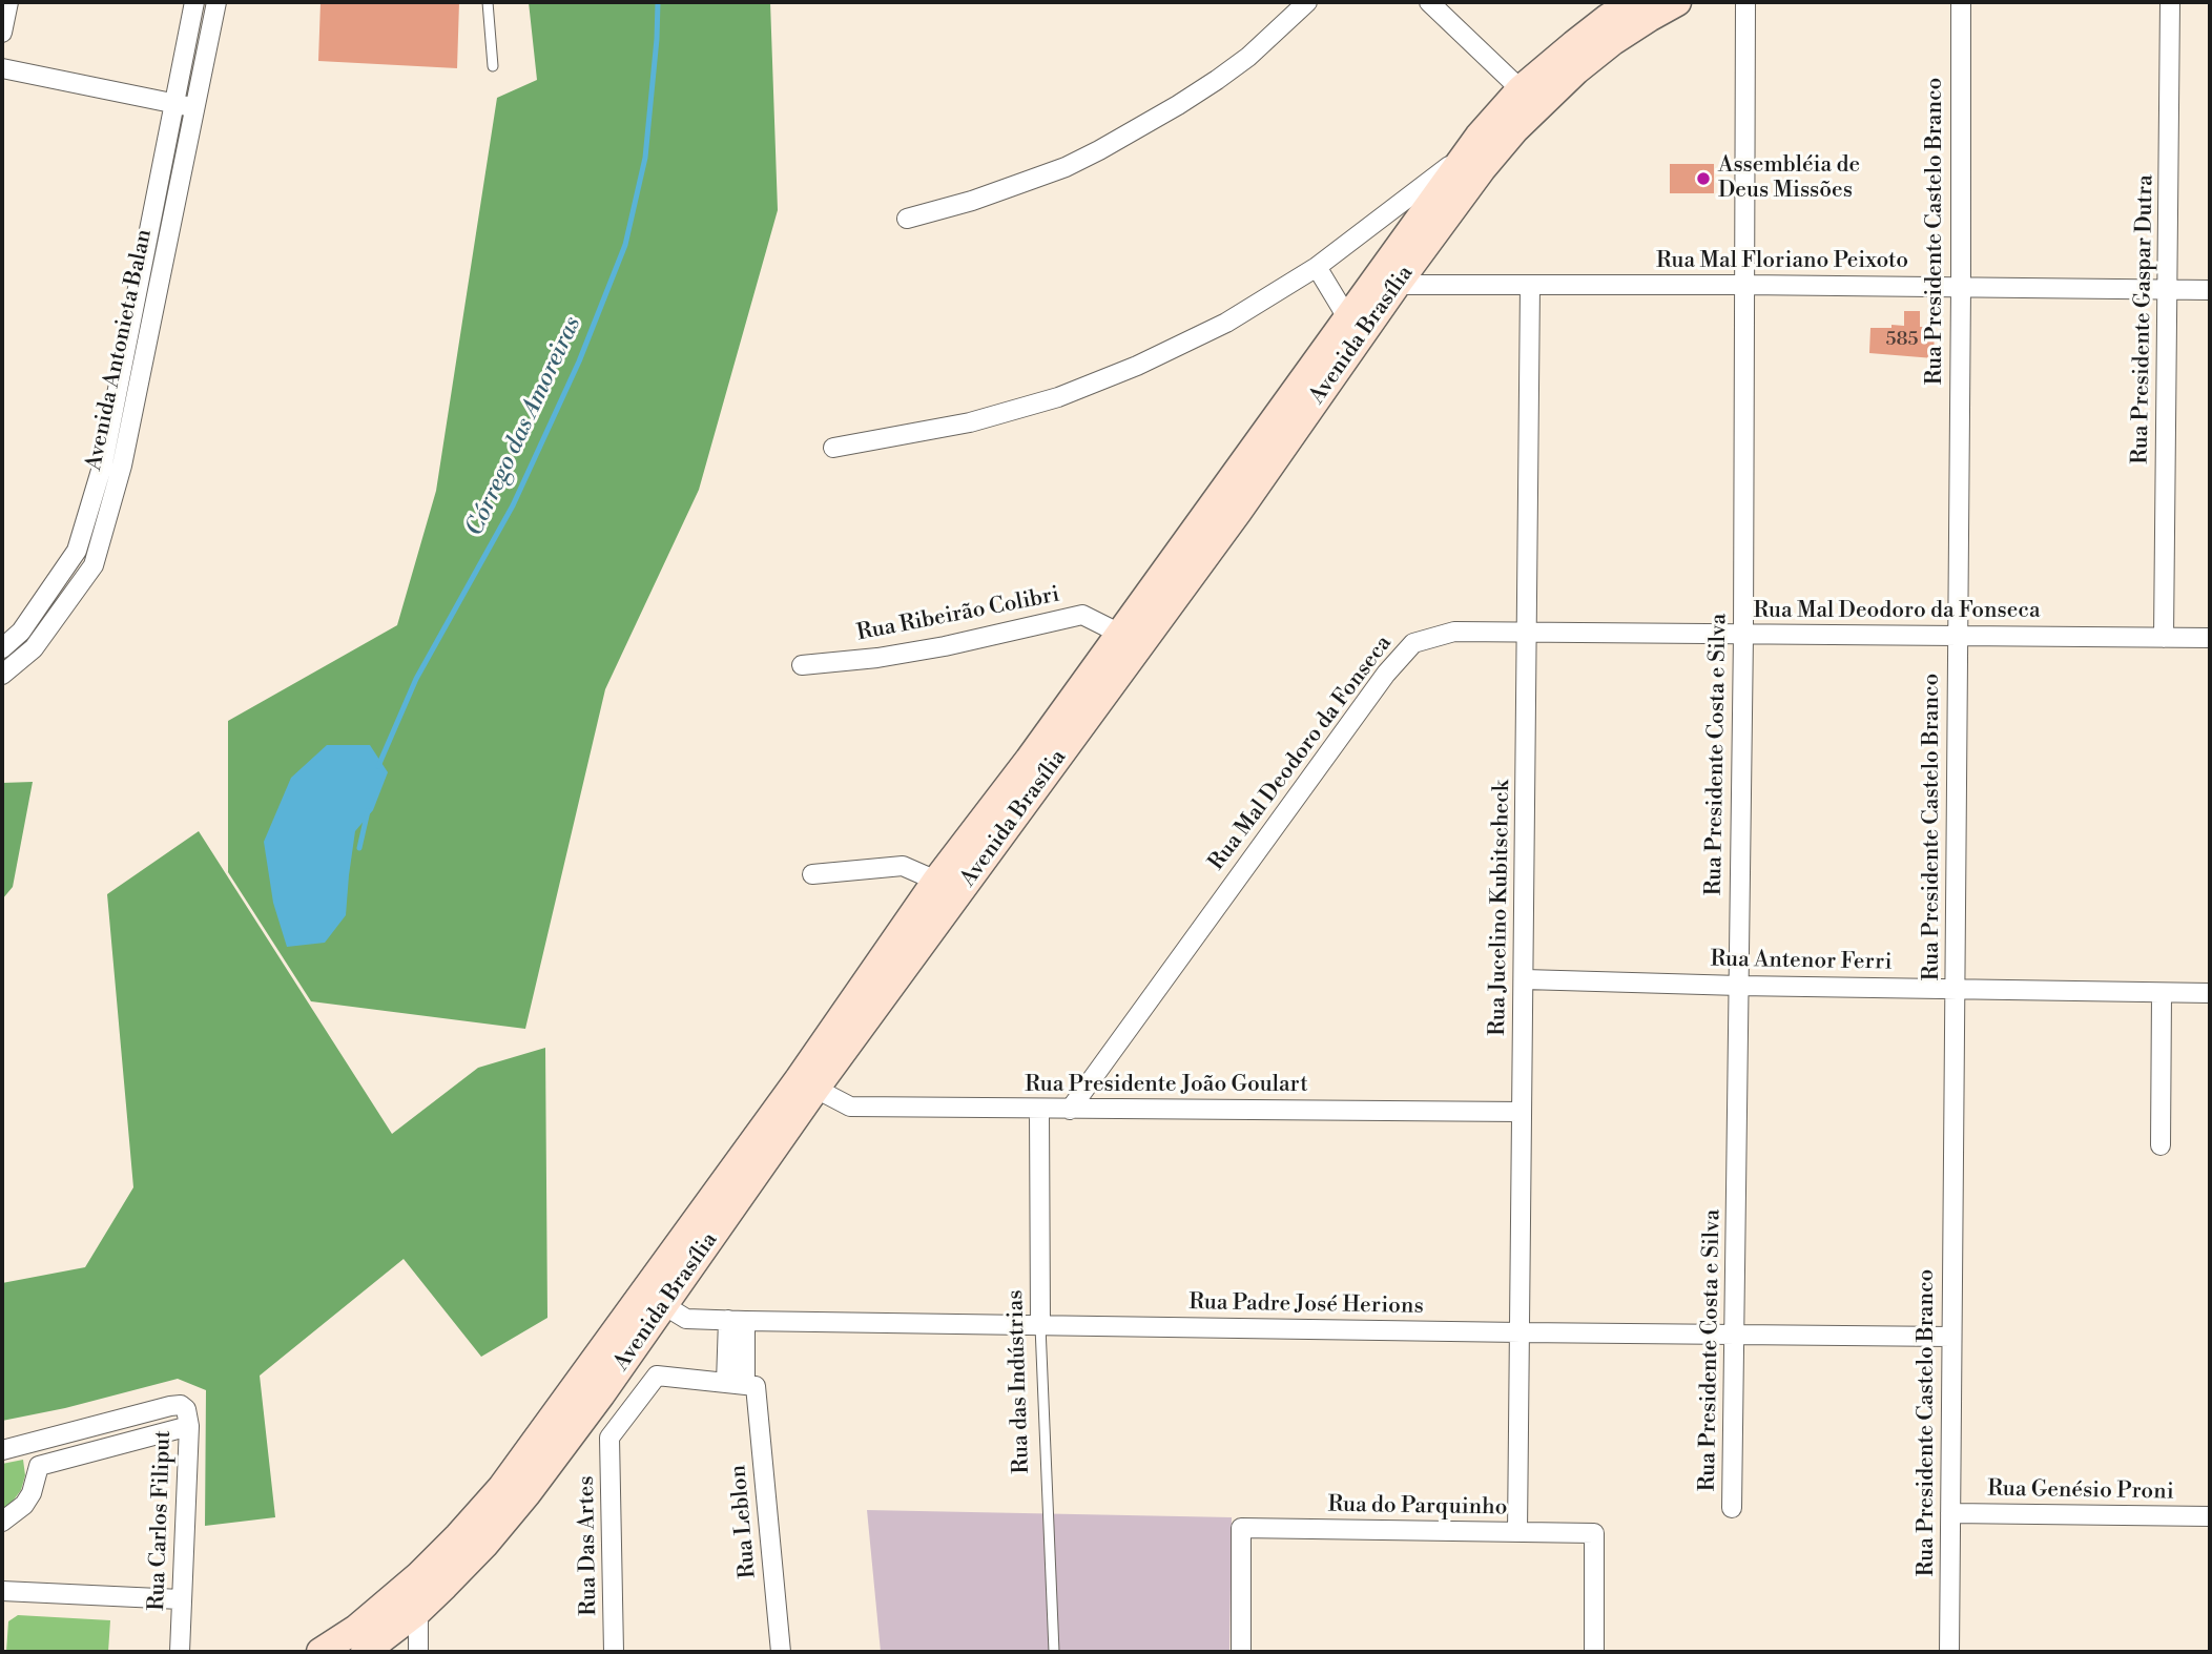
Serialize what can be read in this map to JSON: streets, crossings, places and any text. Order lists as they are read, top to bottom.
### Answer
{
  "streets": {
    "main road": ["Avenida Brasília"],
    "street": [
      "Rua Presidente Castelo Branco",
      "Rua Mal Floriano Peixoto",
      "Rua Presidente Gaspar Dutra",
      "Avenida Antonieta Balan",
      "Rua Mal Deodoro da Fonseca",
      "Rua Ribeirão Colibri",
      "Rua Presidente Costa e Silva",
      "Rua Jucelino Kubitscheck",
      "Rua Antenor Ferri",
      "Rua Presidente João Goulart",
      "Rua Padre José Herions",
      "Rua das Indústrias",
      "Rua Genésio Proni",
      "Rua do Parquinho",
      "Rua Carlos Filiput",
      "Rua Leblon",
      "Rua Das Artes"
    ]
  },
  "crossings": [
    ["Rua Presidente Castelo Branco", "Rua Mal Floriano Peixoto"],
    ["Rua Presidente Castelo Branco", "Rua Mal Deodoro da Fonseca"],
    ["Rua Presidente Castelo Branco", "Rua Antenor Ferri"],
    ["Rua Presidente Castelo Branco", "Rua Padre José Herions"],
    ["Rua Presidente Castelo Branco", "Rua Genésio Proni"],
    ["Rua Mal Floriano Peixoto", "Rua Presidente Gaspar Dutra"],
    ["Rua Mal Floriano Peixoto", "Avenida Brasília"],
    ["Rua Mal Floriano Peixoto", "Rua Presidente Costa e Silva"],
    ["Rua Mal Floriano Peixoto", "Rua Jucelino Kubitscheck"],
    ["Rua Presidente Gaspar Dutra", "Rua Mal Deodoro da Fonseca"],
    ["Avenida Brasília", "Rua Ribeirão Colibri"],
    ["Avenida Brasília", "Rua Presidente João Goulart"],
    ["Avenida Brasília", "Rua Padre José Herions"],
    ["Rua Mal Deodoro da Fonseca", "Rua Presidente Costa e Silva"],
    ["Rua Mal Deodoro da Fonseca", "Rua Jucelino Kubitscheck"],
    ["Rua Mal Deodoro da Fonseca", "Rua Presidente João Goulart"],
    ["Rua Presidente Costa e Silva", "Rua Antenor Ferri"],
    ["Rua Presidente Costa e Silva", "Rua Padre José Herions"],
    ["Rua Jucelino Kubitscheck", "Rua Antenor Ferri"],
    ["Rua Jucelino Kubitscheck", "Rua Presidente João Goulart"],
    ["Rua Jucelino Kubitscheck", "Rua Padre José Herions"],
    ["Rua Jucelino Kubitscheck", "Rua do Parquinho"],
    ["Rua Presidente João Goulart", "Rua das Indústrias"],
    ["Rua Padre José Herions", "Rua das Indústrias"],
    ["Rua Padre José Herions", "Rua Leblon"],
    ["Rua Leblon", "Rua Das Artes"]
  ],
  "water": ["Córrego das Amoreiras"],
  "places": ["Assembléia de Deus Missões"],
  "house_numbers": ["585"]
}
